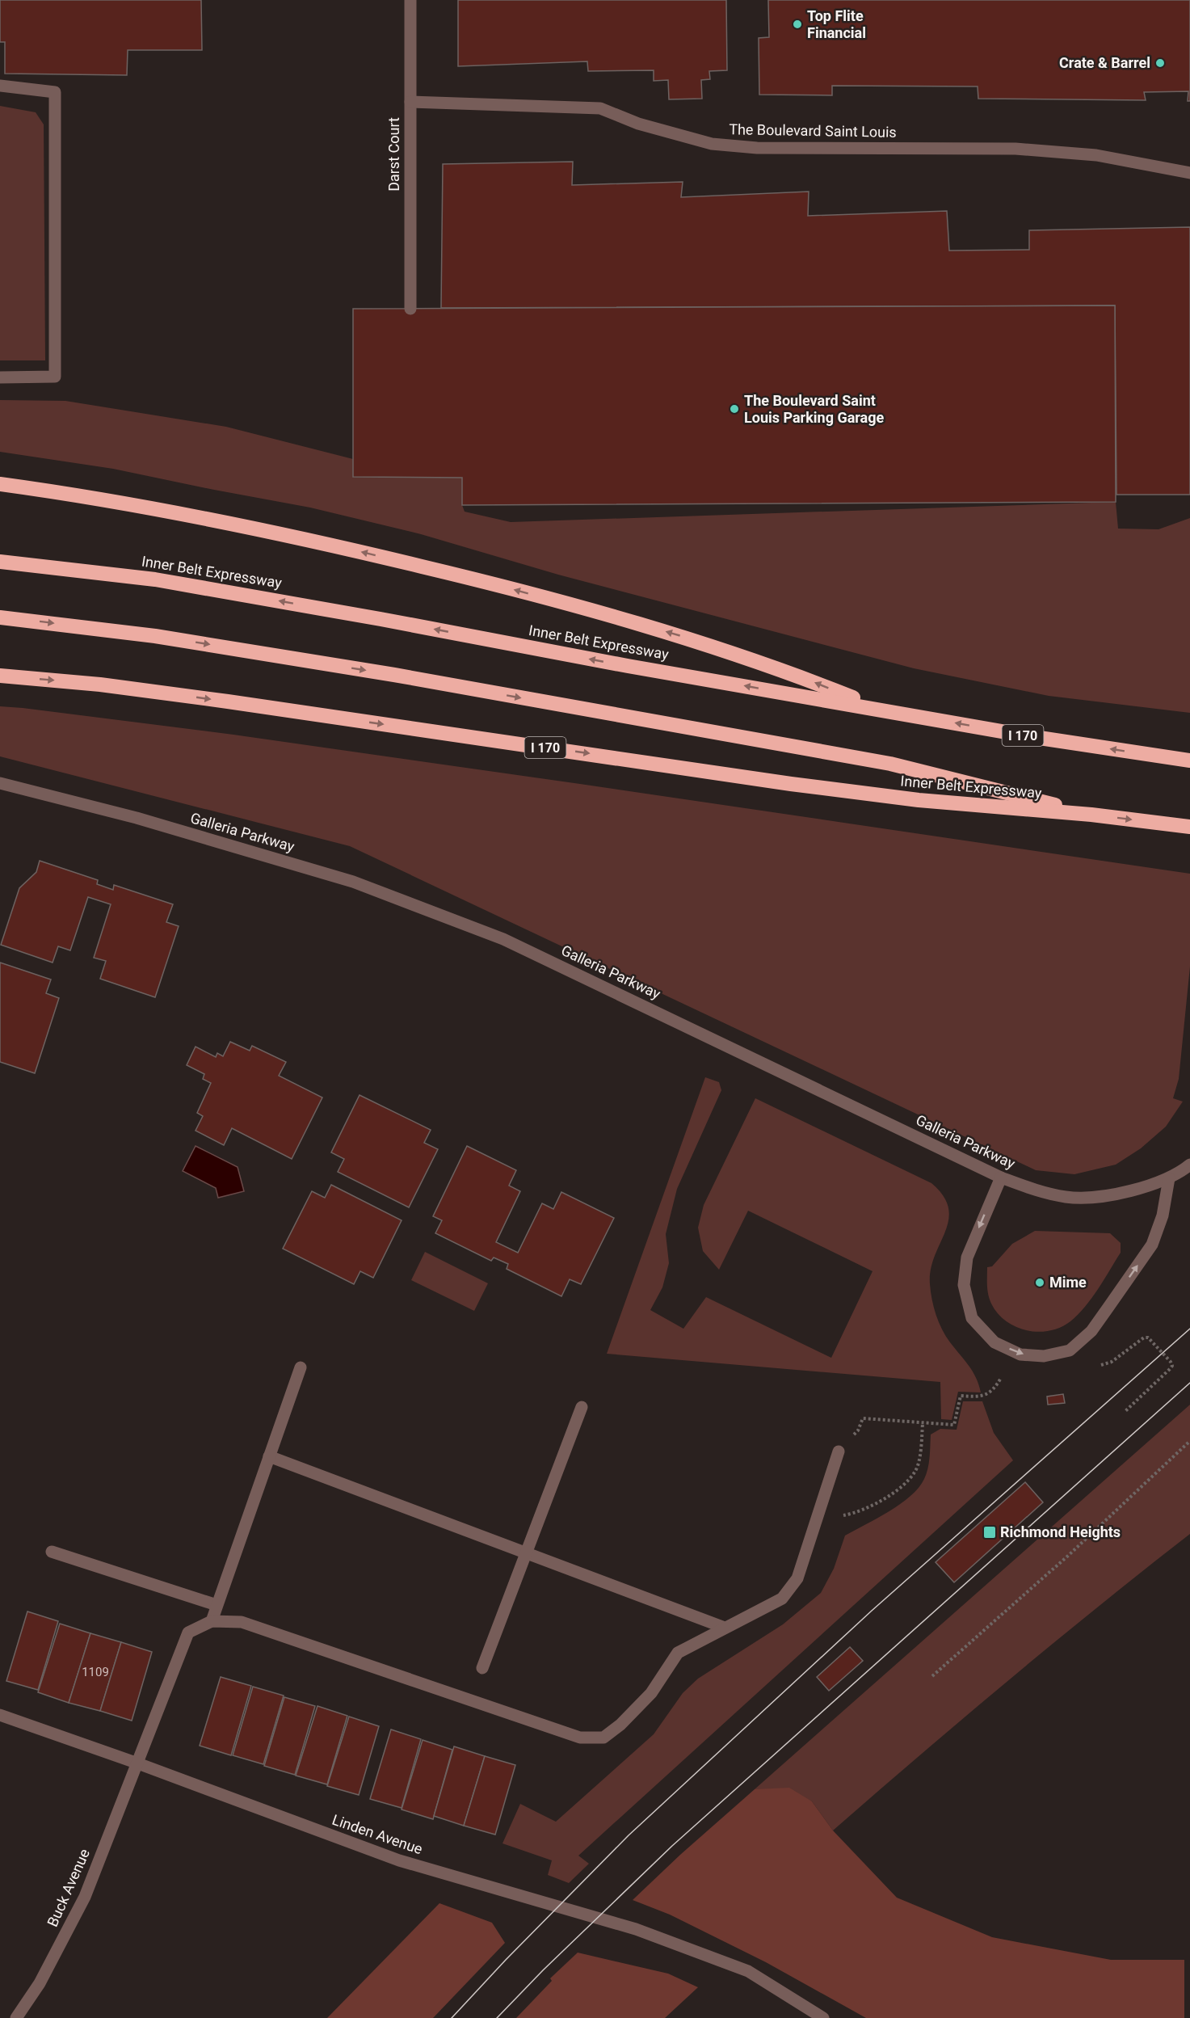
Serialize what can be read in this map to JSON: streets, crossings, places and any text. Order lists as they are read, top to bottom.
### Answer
{
  "streets": {
    "highway": ["Inner Belt Expressway", "I 170"],
    "street": [
      "The Boulevard Saint Louis",
      "Darst Court",
      "Galleria Parkway",
      "Linden Avenue",
      "Buck Avenue"
    ]
  },
  "crossings": [
    ["The Boulevard Saint Louis", "Darst Court"],
    ["Linden Avenue", "Buck Avenue"]
  ],
  "places": {
    "other": [
      "Top Flite Financial",
      "Crate & Barrel",
      "The Boulevard Saint Louis Parking Garage",
      "Mime"
    ],
    "transit": ["Richmond Heights"]
  },
  "house_numbers": ["1109"]
}
